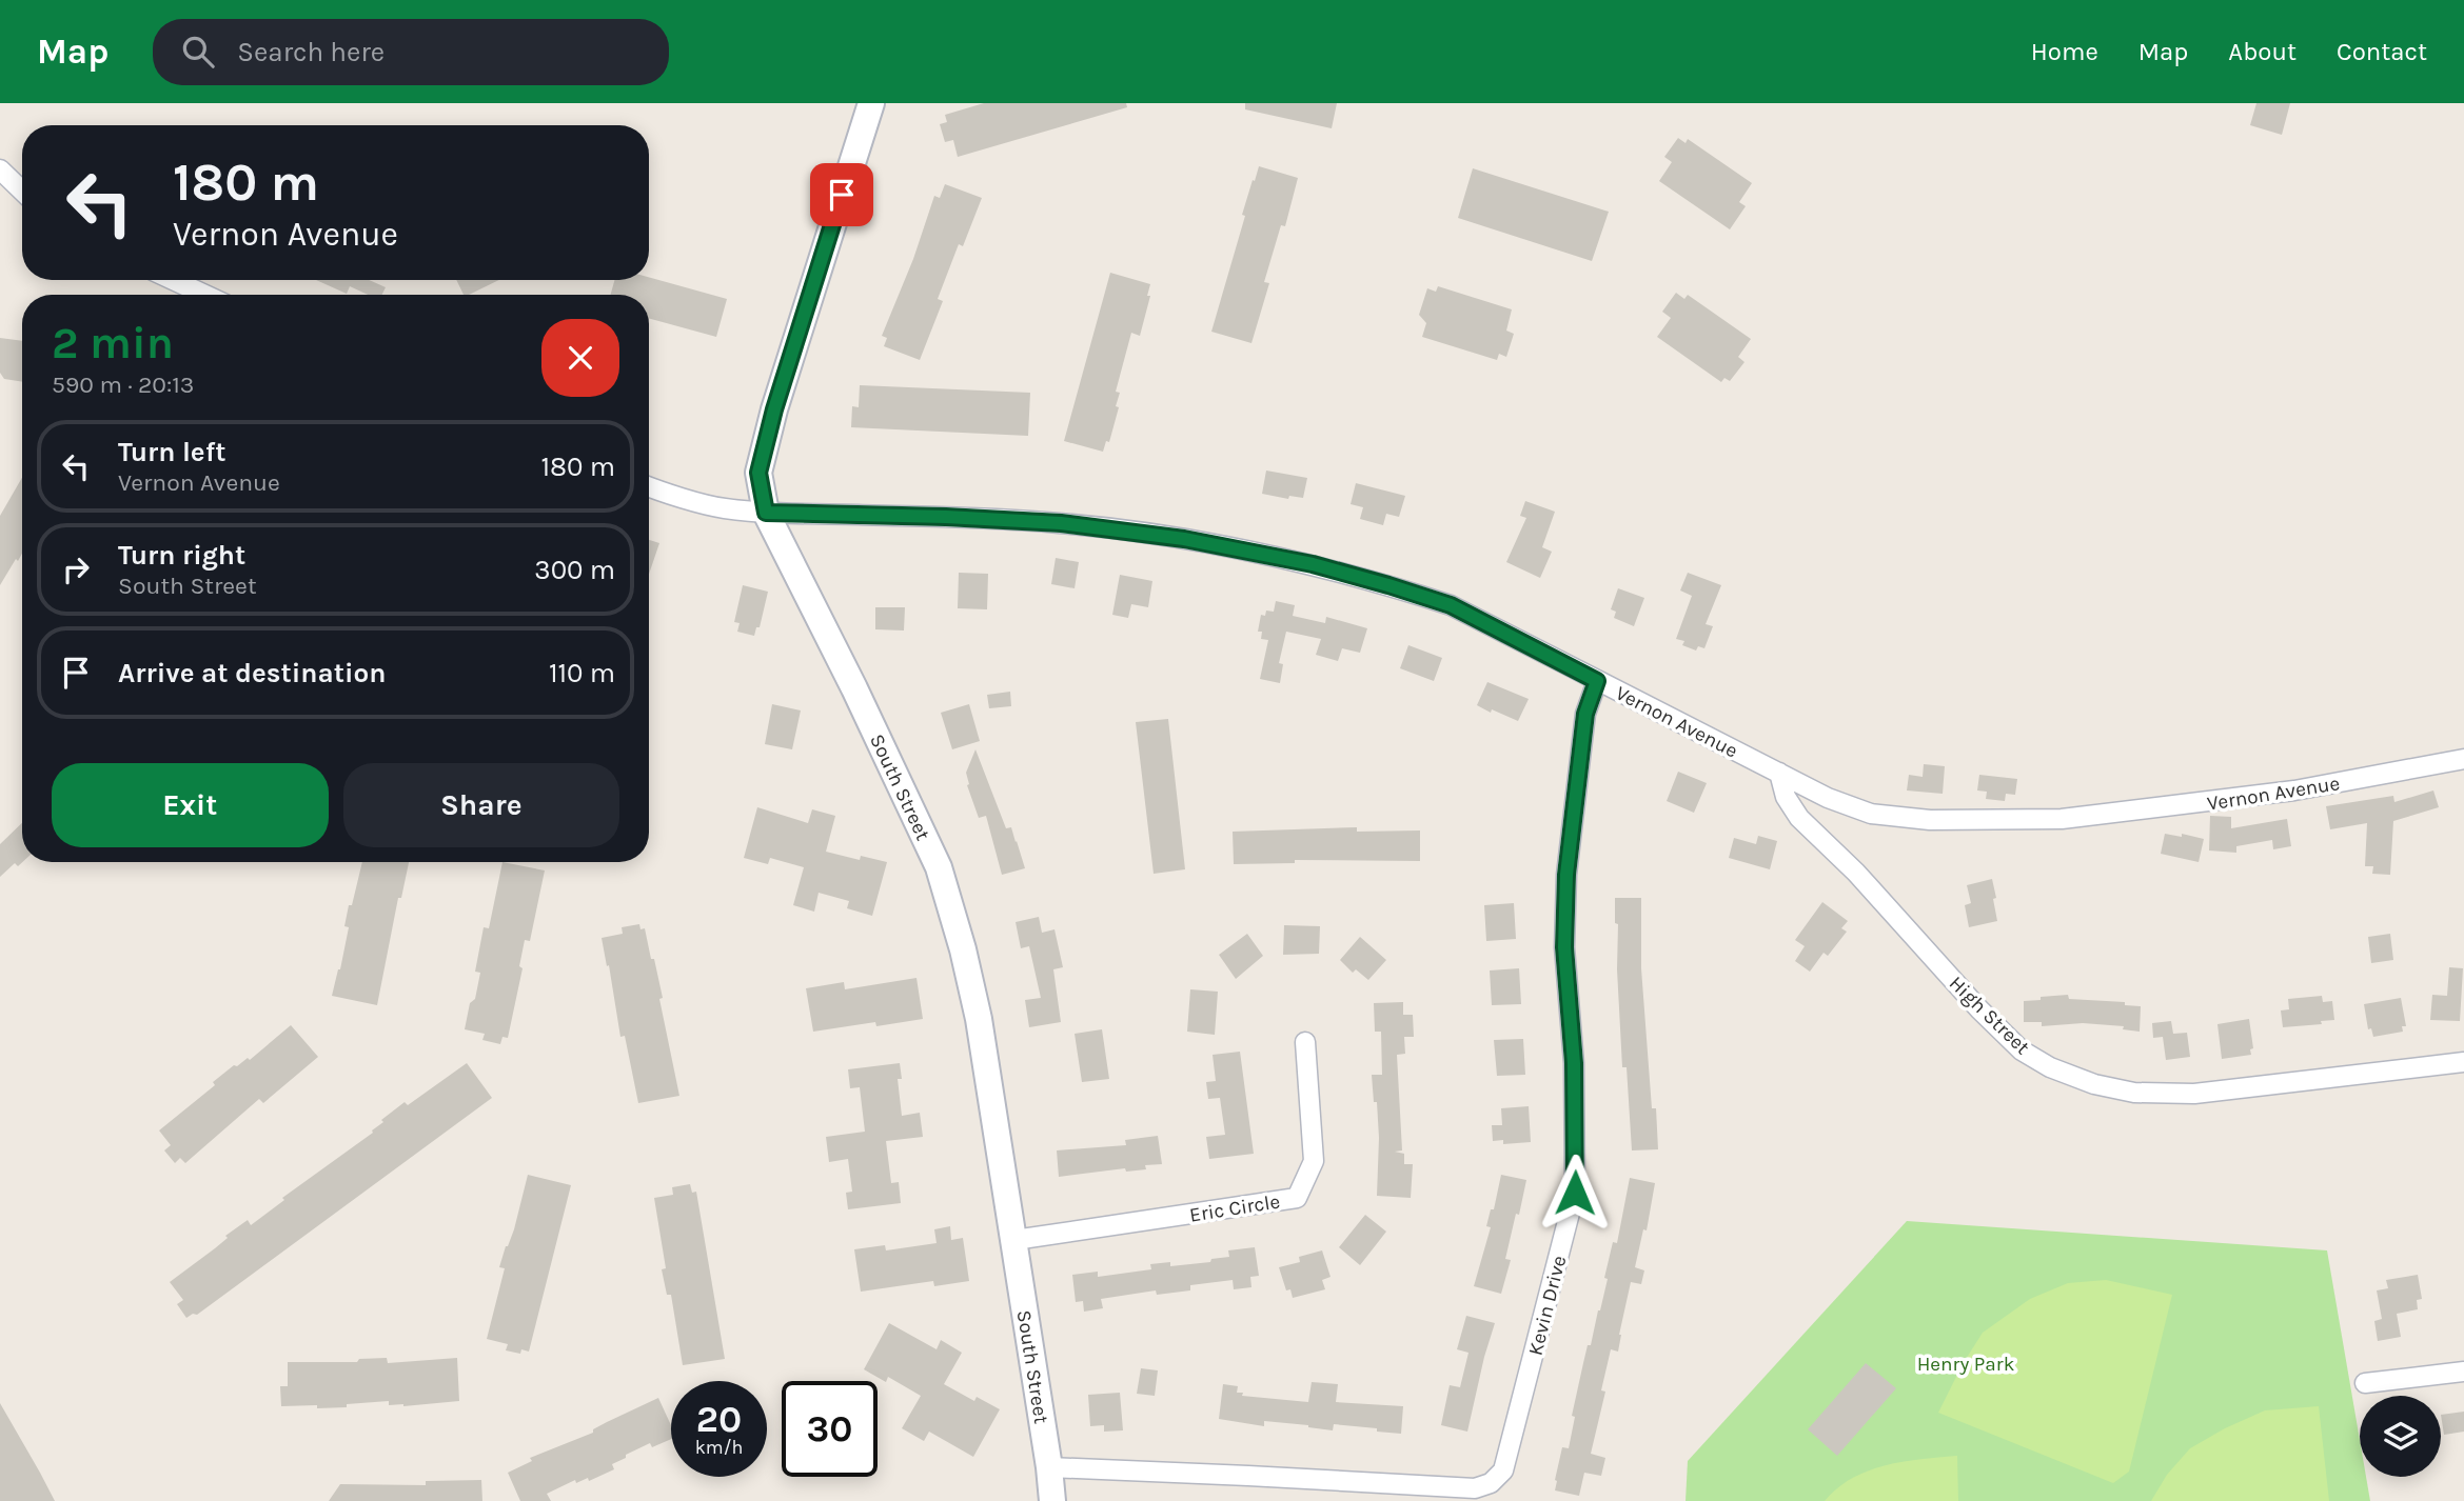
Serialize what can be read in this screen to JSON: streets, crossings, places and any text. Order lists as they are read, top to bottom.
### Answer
{
  "streets": {
    "street": [
      "Vernon Avenue",
      "South Street",
      "High Street",
      "Eric Circle",
      "Kevin Drive"
    ]
  },
  "crossings": [
    ["Vernon Avenue", "South Street"],
    ["Vernon Avenue", "High Street"],
    ["Vernon Avenue", "Kevin Drive"],
    ["South Street", "Eric Circle"],
    ["South Street", "Kevin Drive"]
  ],
  "parks": ["Henry Park"],
  "page": {
    "header": "Map",
    "search": "Search here",
    "nav": [
      "Home",
      "Map",
      "About",
      "Contact"
    ],
    "turn": ["180 m", "Vernon Avenue"],
    "heading": ["2 min", "590 m · 20:13"],
    "list": [
      {
        "name": "Turn left",
        "note": "Vernon Avenue",
        "value": "180 m"
      },
      {
        "name": "Turn right",
        "note": "South Street",
        "value": "300 m"
      },
      {
        "name": "Arrive at destination",
        "value": "110 m"
      }
    ],
    "buttons": ["Exit", "Share"],
    "speed": "20 km/h",
    "limit": "30"
  }
}
